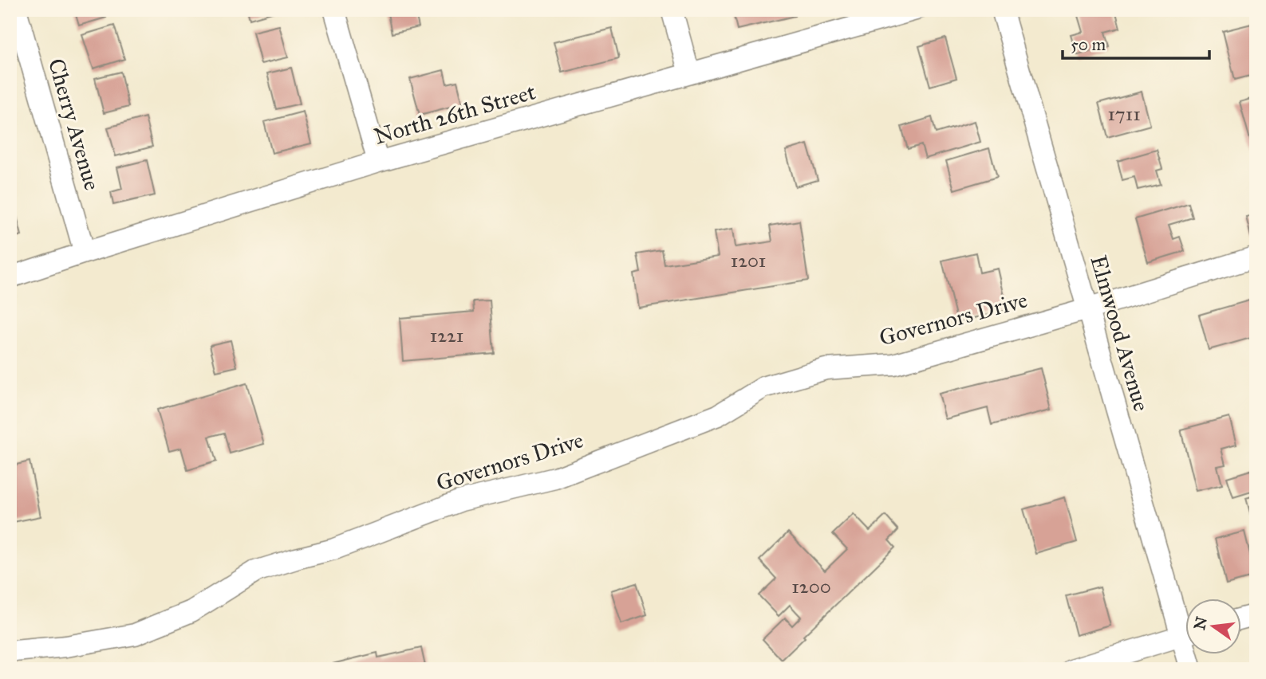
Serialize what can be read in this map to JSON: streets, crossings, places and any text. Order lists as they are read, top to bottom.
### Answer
{
  "streets": {
    "street": [
      "North 26th Street",
      "Cherry Avenue",
      "Governors Drive",
      "Elmwood Avenue"
    ]
  },
  "crossings": [
    ["North 26th Street", "Cherry Avenue"],
    ["Governors Drive", "Elmwood Avenue"]
  ],
  "house_numbers": [
    "1711",
    "1201",
    "1221",
    "1200"
  ],
  "scale_bar": "50 m",
  "north": "left"
}
